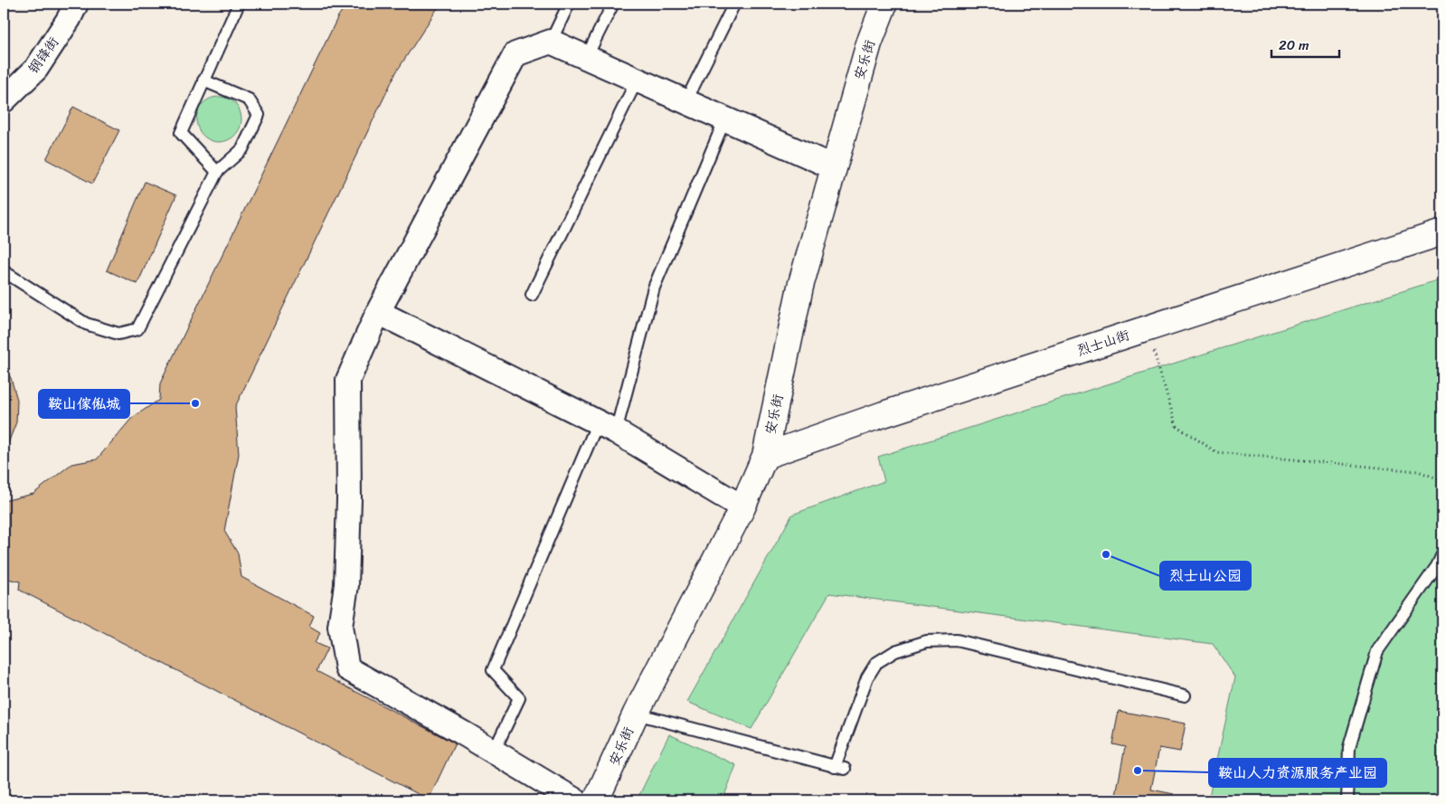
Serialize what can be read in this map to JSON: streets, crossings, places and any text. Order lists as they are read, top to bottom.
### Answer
{
  "streets": {
    "street": ["钢锋街", "安乐街", "烈士山街"]
  },
  "crossings": [
    ["安乐街", "烈士山街"]
  ],
  "places": ["鞍山傢俬城", "烈士山公园", "鞍山人力资源服务产业园"],
  "scale_bar": "20 m"
}
